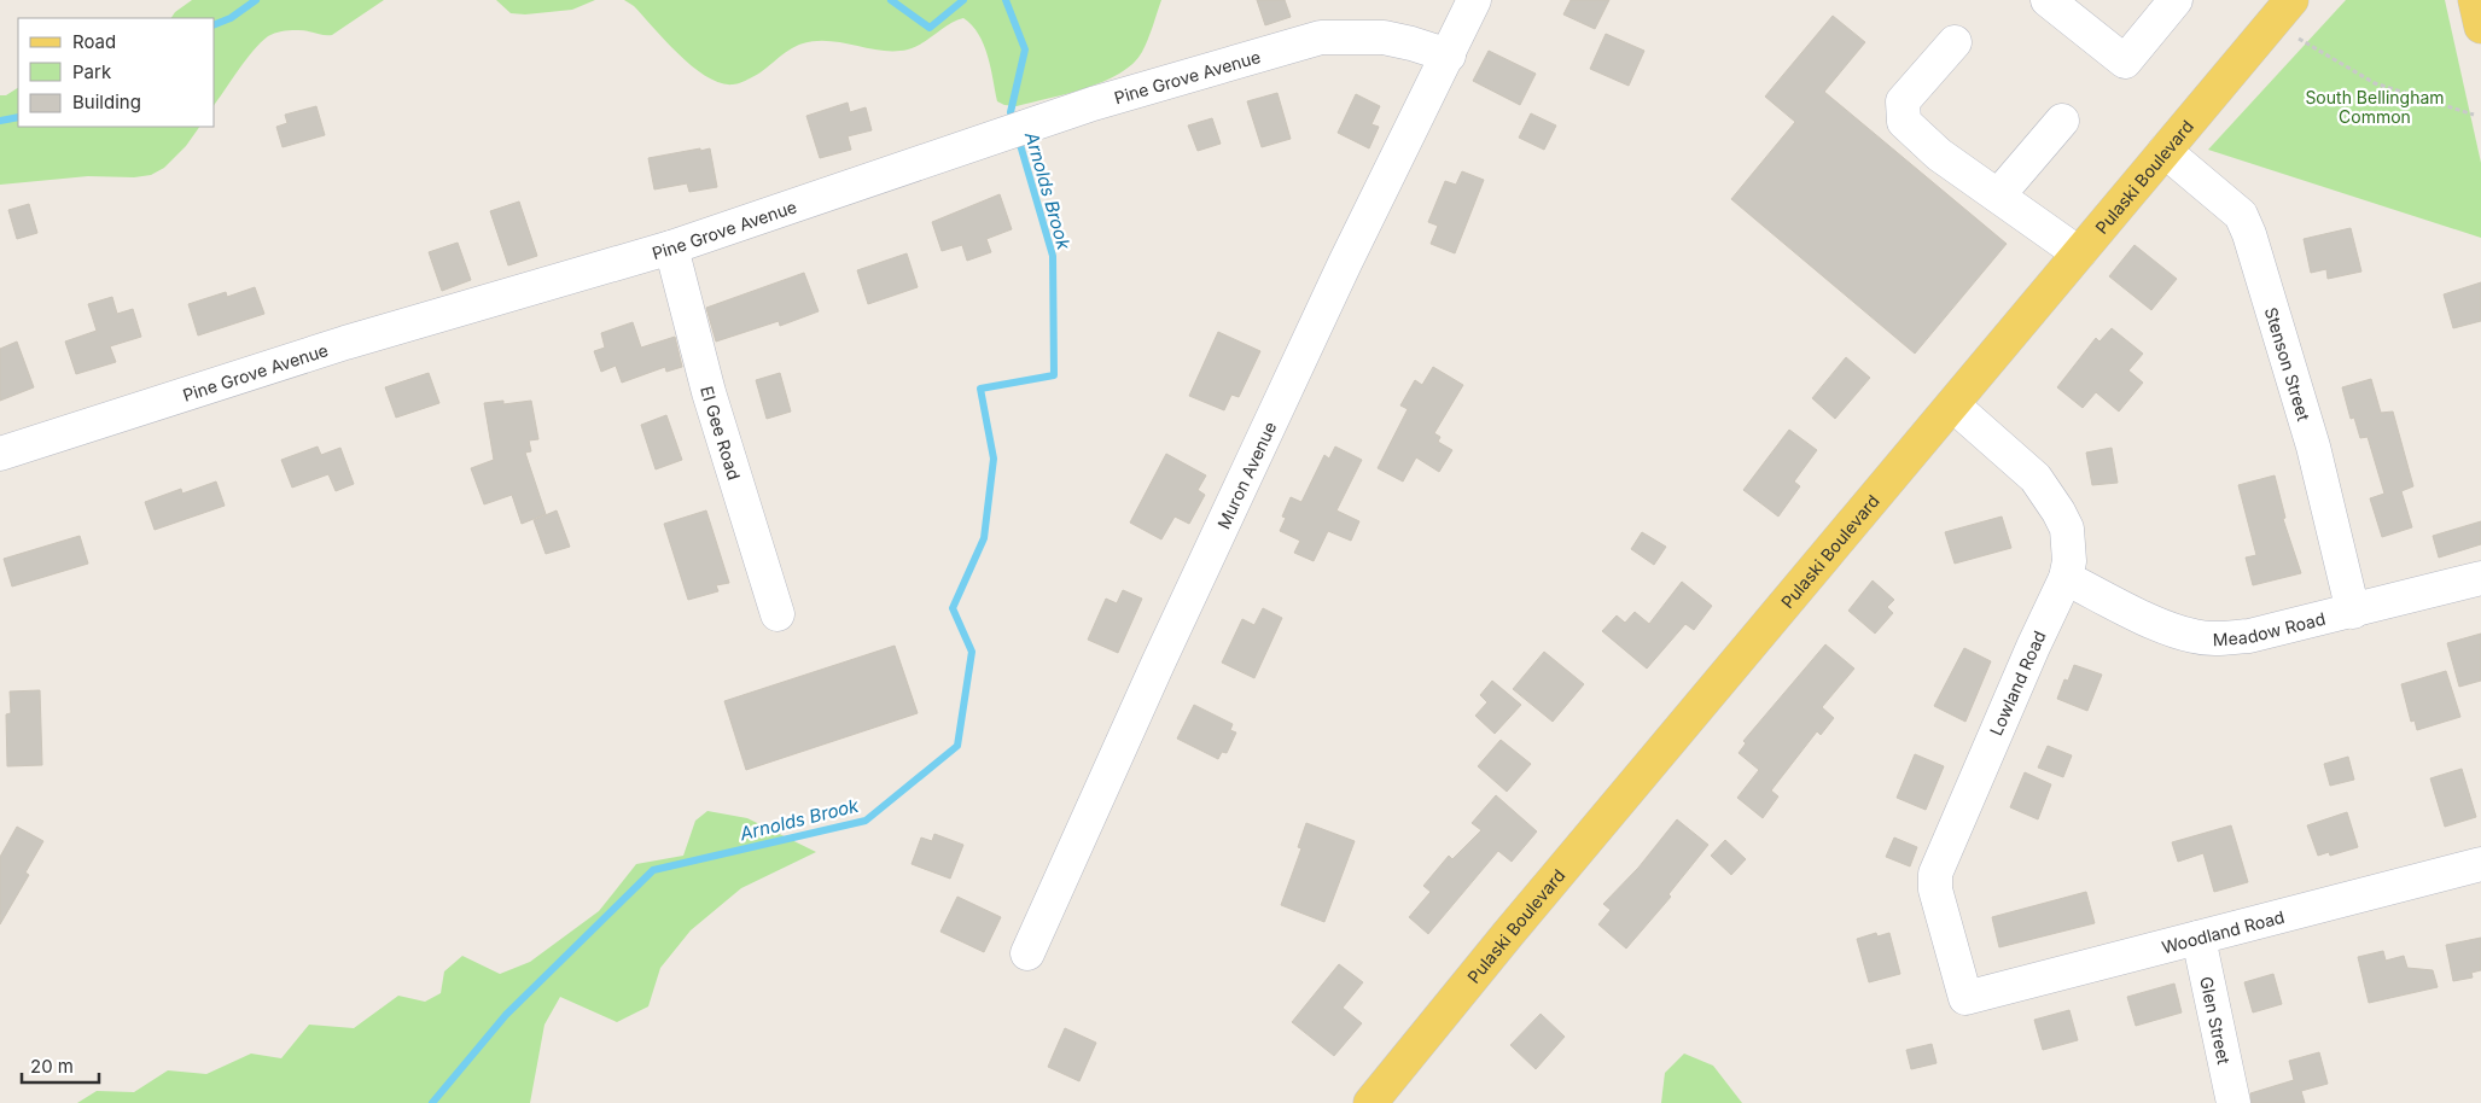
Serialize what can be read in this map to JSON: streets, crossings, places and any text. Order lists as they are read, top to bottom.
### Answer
{
  "streets": {
    "main road": ["Pulaski Boulevard"],
    "street": [
      "Pine Grove Avenue",
      "Stenson Street",
      "El Gee Road",
      "Muron Avenue",
      "Meadow Road",
      "Lowland Road",
      "Woodland Road",
      "Glen Street"
    ]
  },
  "crossings": [
    ["Pine Grove Avenue", "El Gee Road"],
    ["Pine Grove Avenue", "Muron Avenue"],
    ["Pulaski Boulevard", "Stenson Street"],
    ["Pulaski Boulevard", "Lowland Road"],
    ["Stenson Street", "Meadow Road"],
    ["Meadow Road", "Lowland Road"],
    ["Lowland Road", "Woodland Road"],
    ["Woodland Road", "Glen Street"]
  ],
  "water": ["Arnolds Brook"],
  "parks": ["South Bellingham Common"],
  "legend": ["Road", "Park", "Building"],
  "scale_bar": "20 m"
}
